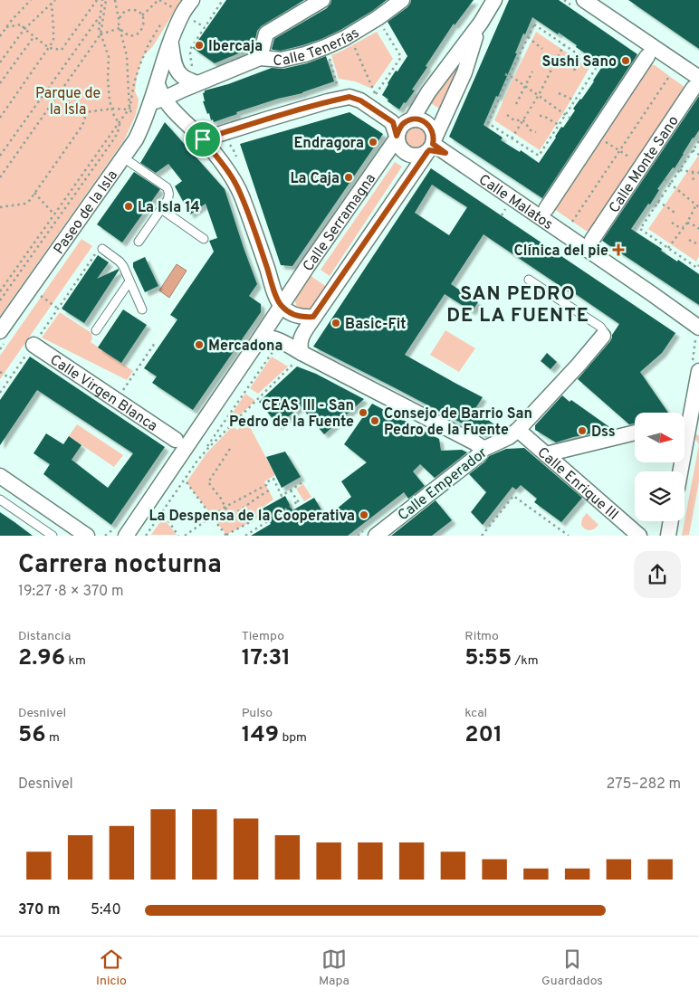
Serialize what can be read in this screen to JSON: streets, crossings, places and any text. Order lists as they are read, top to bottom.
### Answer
{
  "streets": {
    "street": [
      "Calle Tenerías",
      "Calle Monte Sano",
      "Calle Malatos",
      "Paseo de la Isla",
      "Calle Serramagna",
      "Calle Virgen Blanca",
      "Calle Emperador",
      "Calle Enrique III"
    ]
  },
  "crossings": [
    ["Calle Tenerías", "Paseo de la Isla"],
    ["Calle Malatos", "Calle Serramagna"],
    ["Calle Emperador", "Calle Enrique III"]
  ],
  "districts": ["SAN PEDRO DE LA FUENTE"],
  "parks": ["Parque de la Isla"],
  "places": {
    "other": [
      "Ibercaja",
      "Sushi Sano",
      "Endragora",
      "La Caja",
      "La Isla 14",
      "Basic-Fit",
      "Mercadona",
      "CEAS III - San Pedro de la Fuente",
      "Consejo de Barrio San Pedro de la Fuente",
      "Dss",
      "La Despensa de la Cooperativa"
    ],
    "health": ["Clínica del pie"]
  },
  "north": "right",
  "page": {
    "heading": ["Carrera nocturna", "19:27 · 8 × 370 m"],
    "stats": [
      ["Distancia", "2.96 km"],
      ["Tiempo", "17:31"],
      ["Ritmo", "5:55 /km"],
      ["Desnivel", "56 m"],
      ["Pulso", "149 bpm"],
      ["kcal", "201"]
    ],
    "chart": ["Desnivel", "275–282 m"],
    "list": [
      {
        "name": "370 m",
        "note": "5:40"
      }
    ],
    "tabs": ["Inicio", "Mapa", "Guardados"]
  }
}
